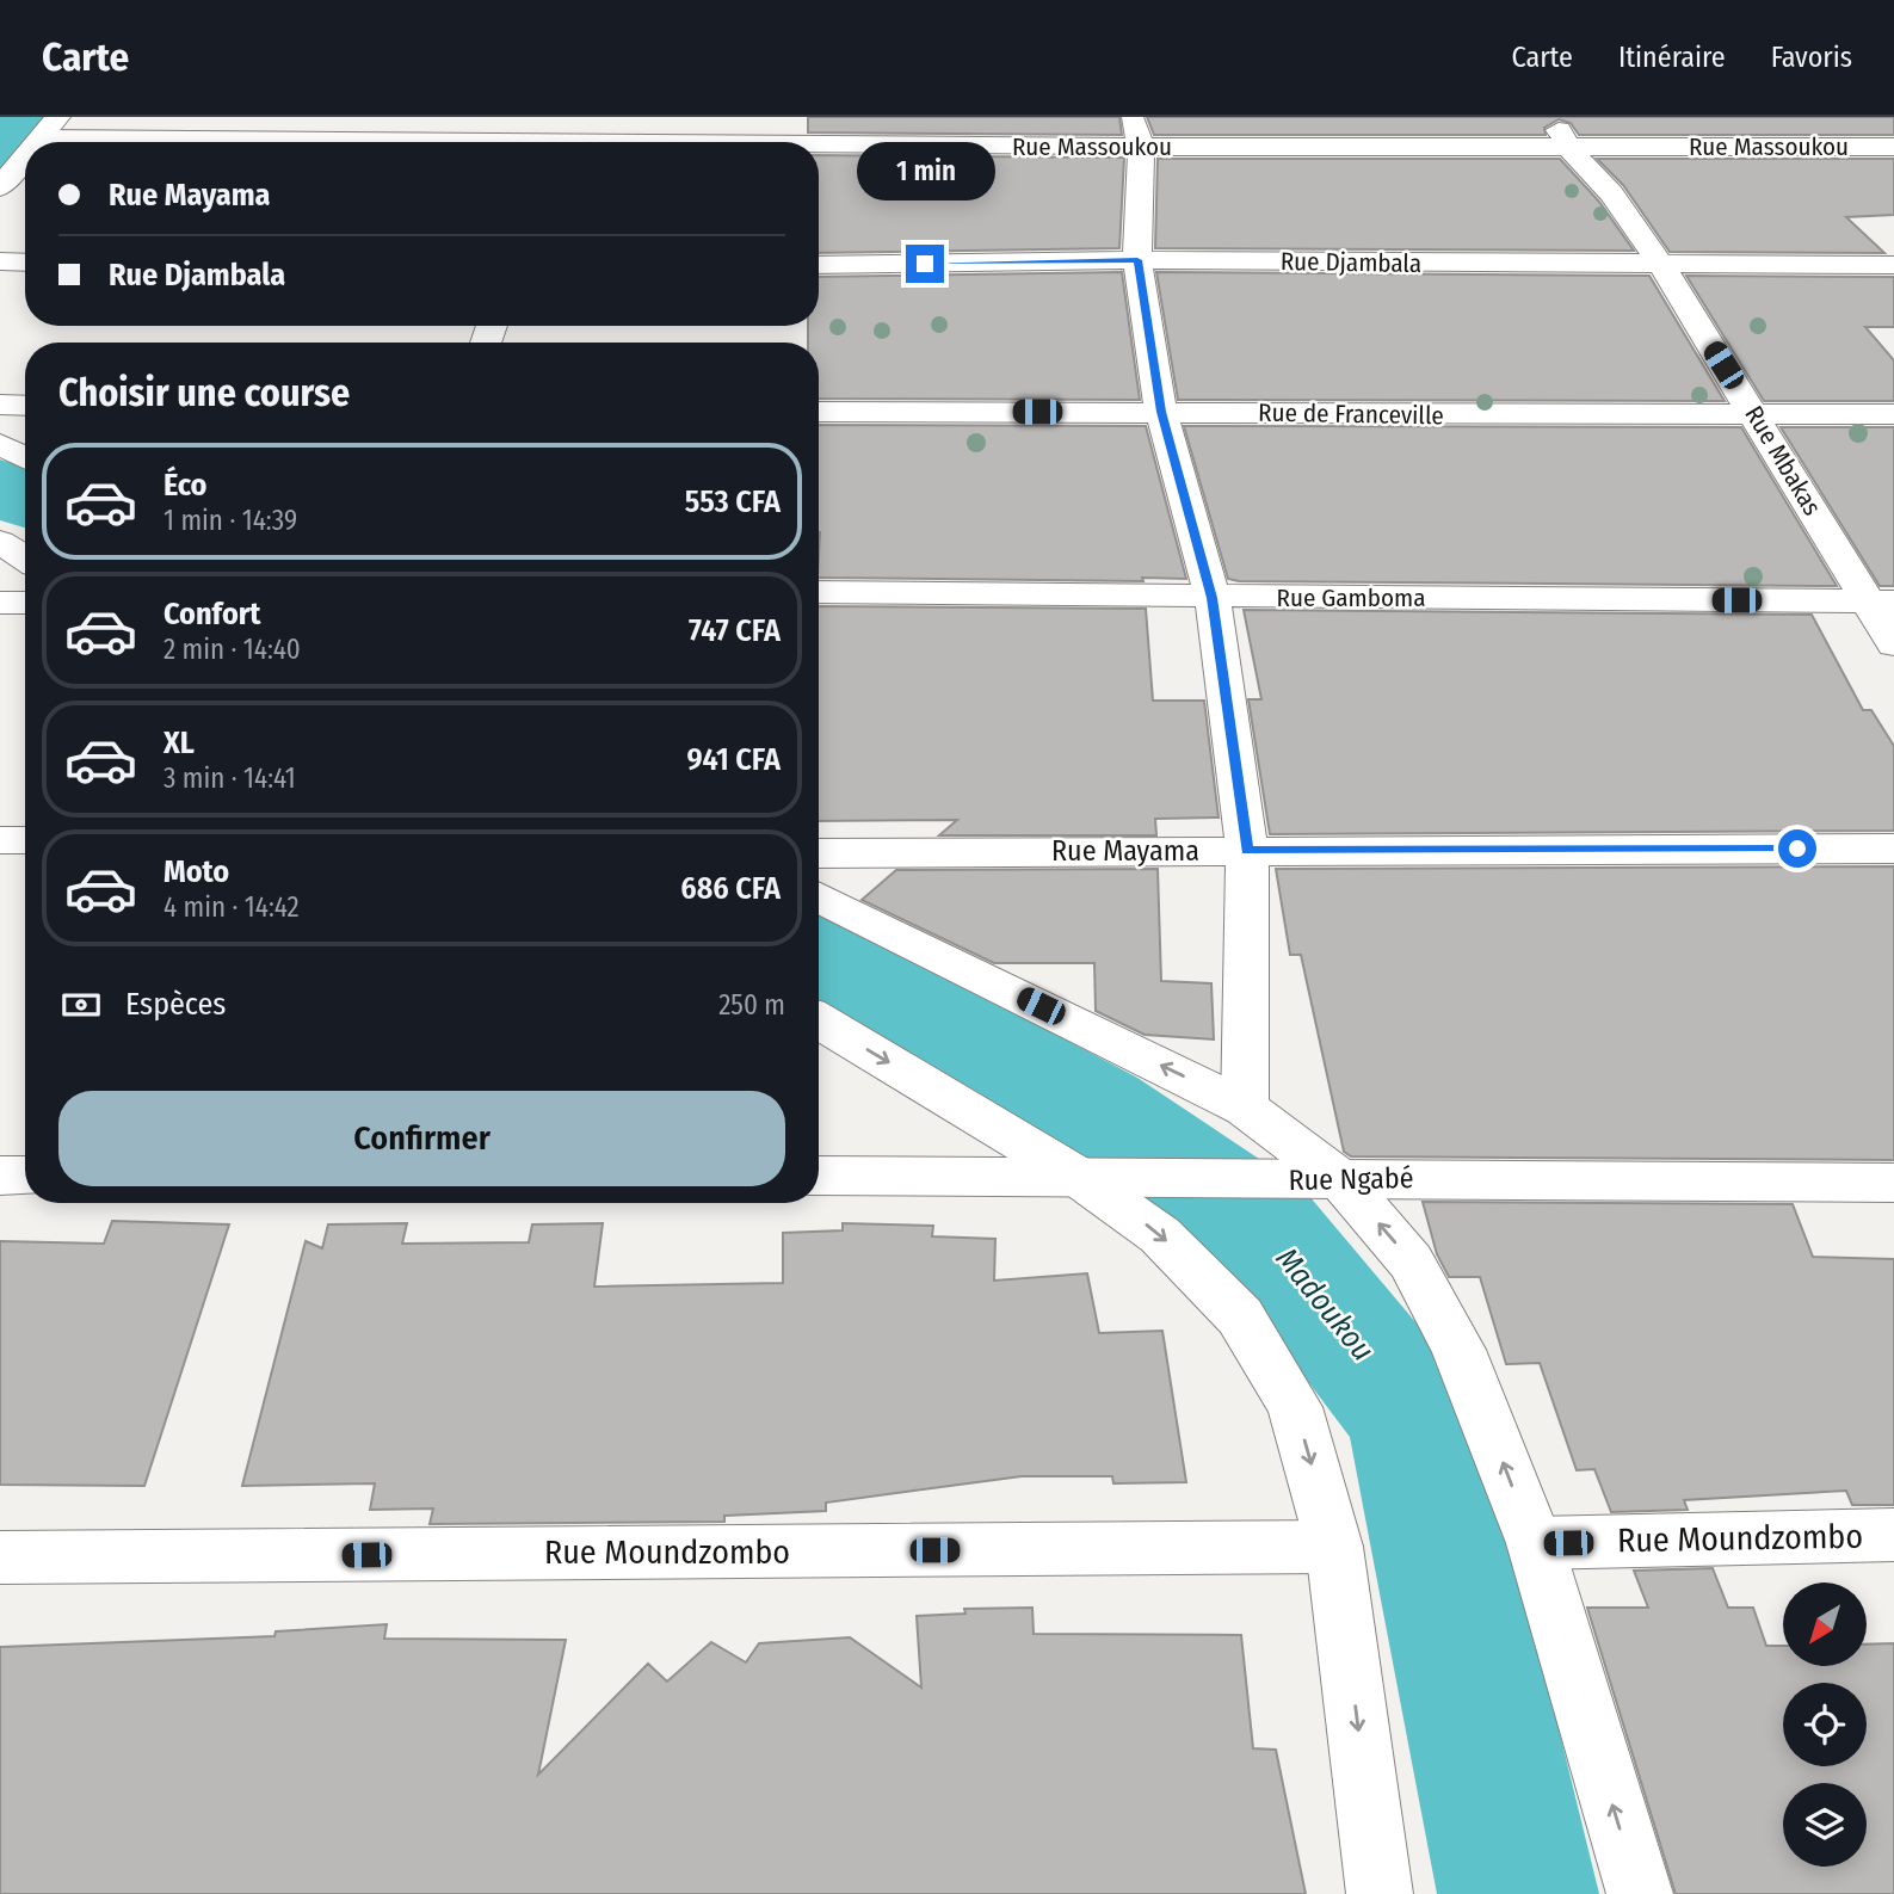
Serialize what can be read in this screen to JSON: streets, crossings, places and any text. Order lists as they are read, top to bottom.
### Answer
{
  "streets": {
    "street": [
      "Rue Massoukou",
      "Rue Djambala",
      "Rue de Franceville",
      "Rue Mbakas",
      "Rue Gamboma",
      "Rue Mayama",
      "Rue Ngabé",
      "Rue Moundzombo"
    ]
  },
  "crossings": [
    ["Rue Massoukou", "Rue Mbakas"],
    ["Rue Djambala", "Rue Mbakas"],
    ["Rue de Franceville", "Rue Mbakas"],
    ["Rue Mbakas", "Rue Gamboma"]
  ],
  "water": ["Madoukou"],
  "north": "bottom left",
  "page": {
    "header": "Carte",
    "nav": ["Carte", "Itinéraire", "Favoris"],
    "bubble": "1 min",
    "banner": ["Rue Mayama", "Rue Djambala"],
    "heading": "Choisir une course",
    "list": [
      {
        "name": "Éco",
        "note": "1 min · 14:39",
        "value": "553 CFA"
      },
      {
        "name": "Confort",
        "note": "2 min · 14:40",
        "value": "747 CFA"
      },
      {
        "name": "XL",
        "note": "3 min · 14:41",
        "value": "941 CFA"
      },
      {
        "name": "Moto",
        "note": "4 min · 14:42",
        "value": "686 CFA"
      }
    ],
    "pay": ["Espèces", "250 m"],
    "buttons": "Confirmer"
  }
}
